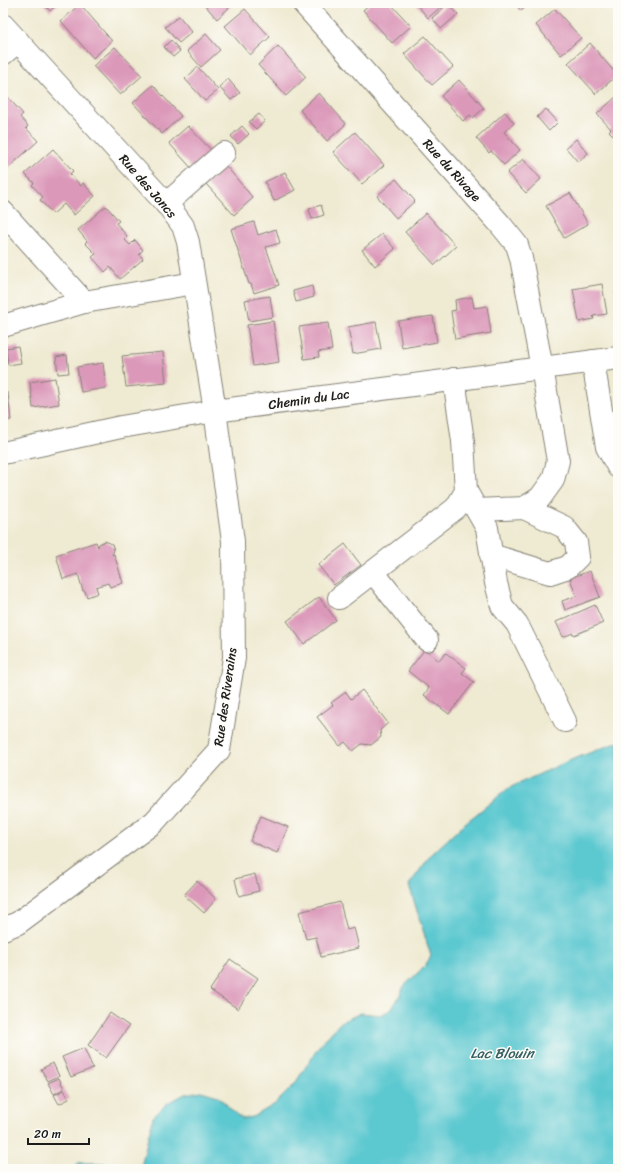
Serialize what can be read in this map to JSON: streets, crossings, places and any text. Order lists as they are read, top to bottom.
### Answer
{
  "streets": {
    "street": [
      "Rue du Rivage",
      "Rue des Joncs",
      "Chemin du Lac",
      "Rue des Riverains"
    ]
  },
  "crossings": [
    ["Rue du Rivage", "Chemin du Lac"],
    ["Rue des Joncs", "Chemin du Lac"],
    ["Rue des Joncs", "Rue des Riverains"],
    ["Chemin du Lac", "Rue des Riverains"]
  ],
  "water": ["Lac Blouin"],
  "scale_bar": "20 m"
}
